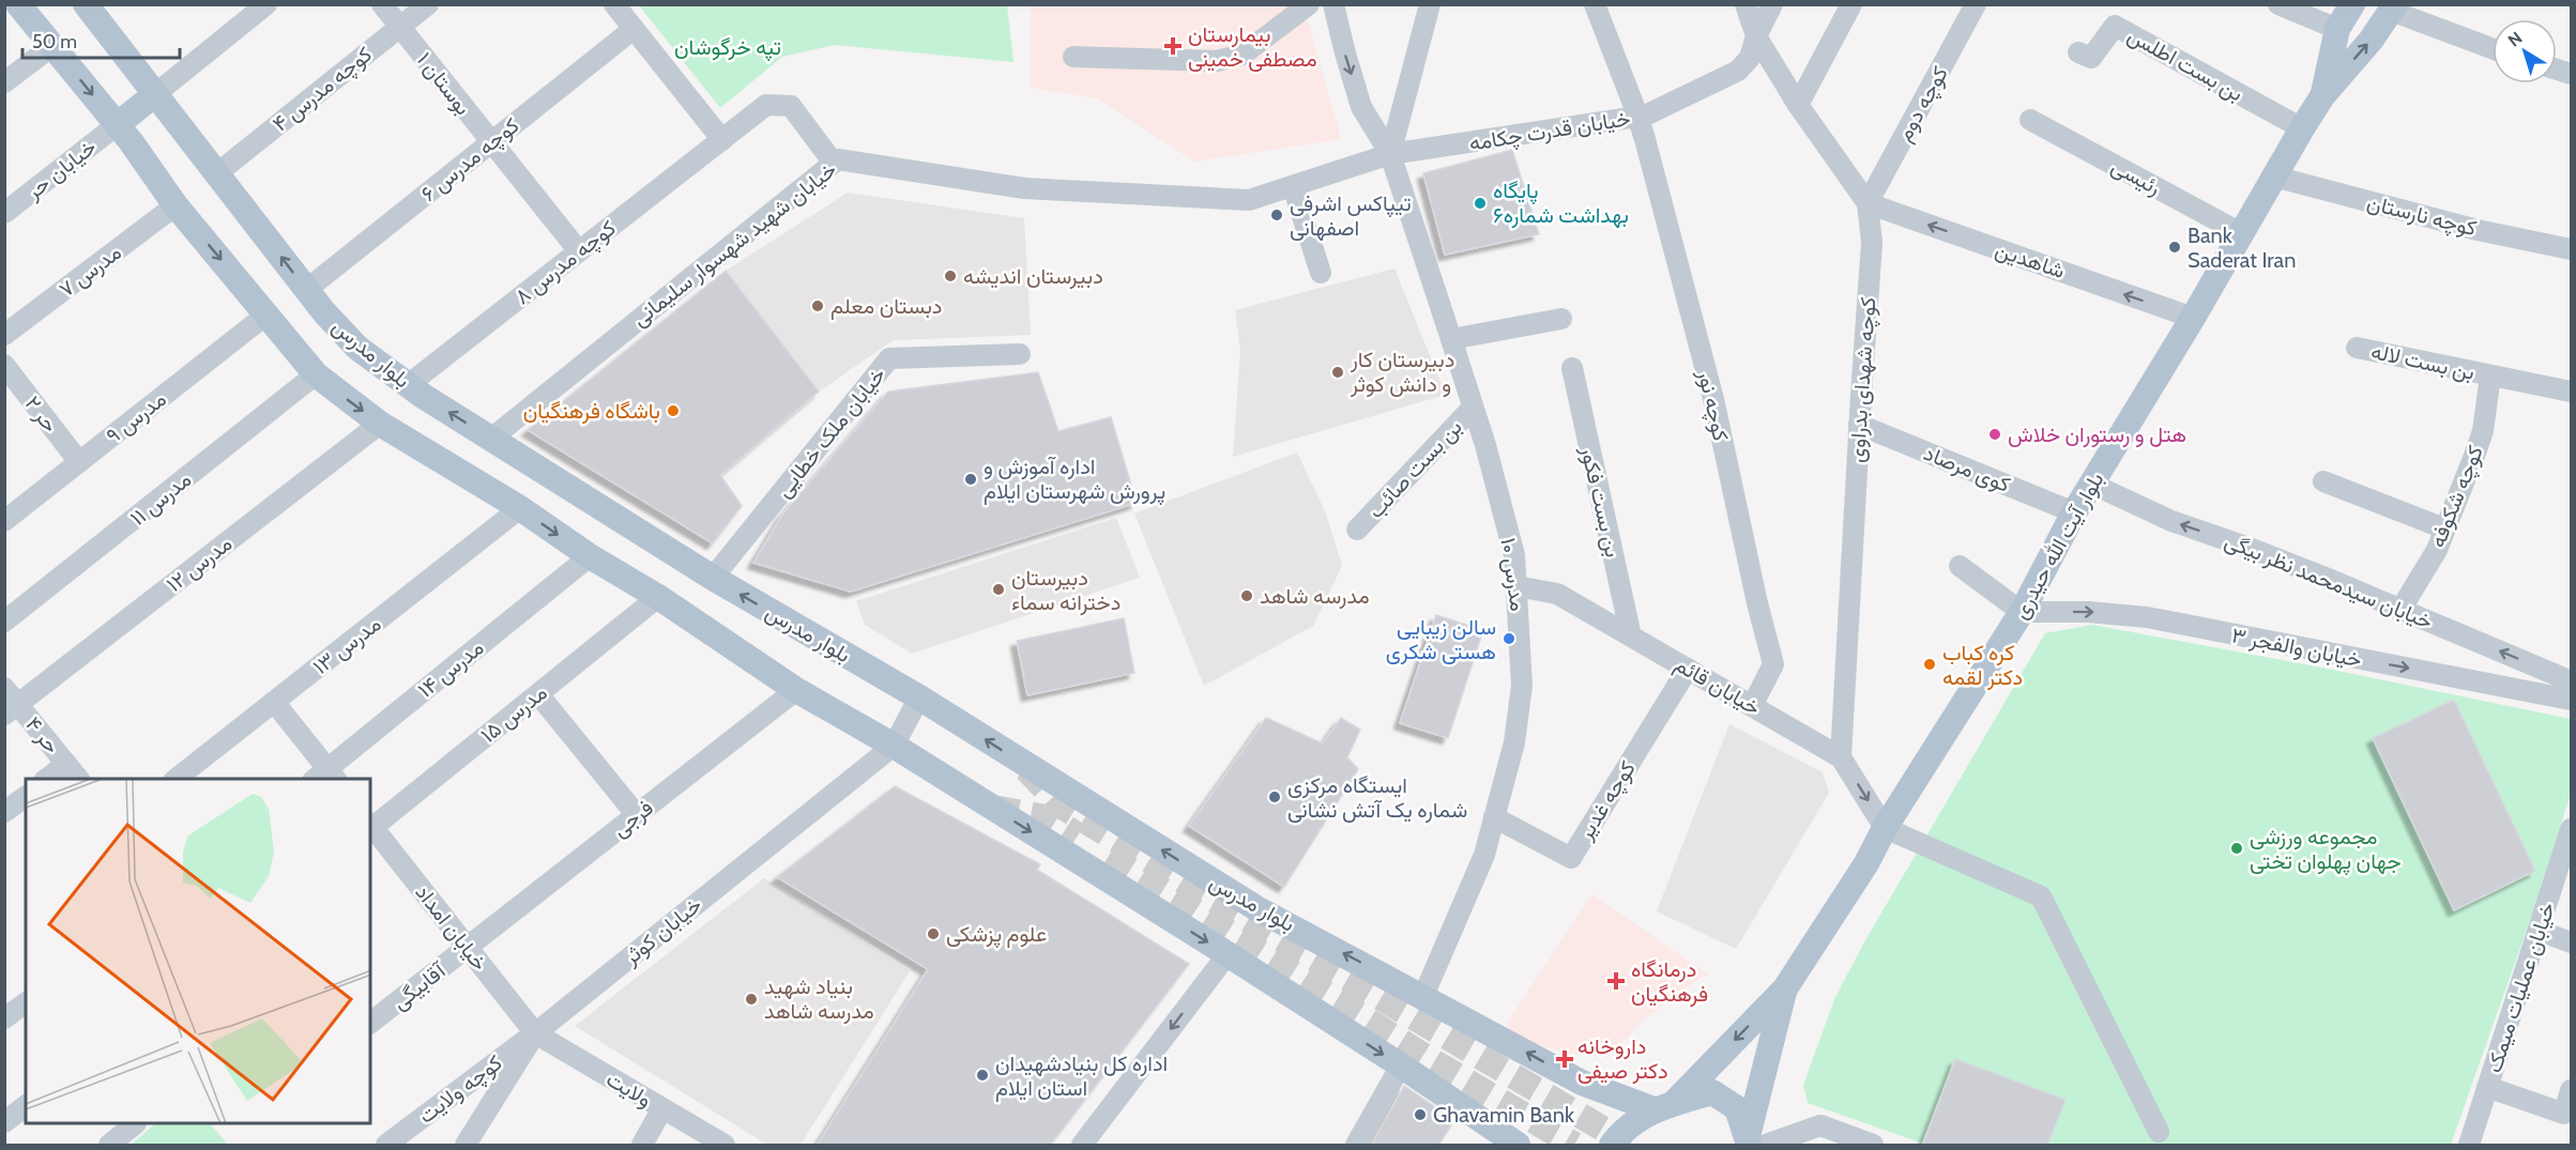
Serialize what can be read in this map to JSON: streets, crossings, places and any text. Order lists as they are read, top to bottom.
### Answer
{
  "streets": {
    "main road": ["بلوار مدرس", "بلوار آیت الله حیدری"],
    "street": [
      "بن بست اطلس",
      "بوستان ۱",
      "کوچه مدرس ۴",
      "کوچه دوم",
      "خیابان قدرت چکامه",
      "کوچه مدرس ۶",
      "خیابان حر",
      "رئیسی",
      "کوچه نارستان",
      "خیابان شهید شهسوار سلیمانی",
      "شاهدین",
      "کوچه مدرس ۸",
      "مدرس ۷",
      "بن بست لاله",
      "کوچه شهدای بدراوی",
      "کوچه نور",
      "حر ۲",
      "مدرس ۹",
      "خیابان ملک خطایی",
      "بن بست صائب",
      "کوی مرصاد",
      "کوچه شکوفه",
      "مدرس ۱۱",
      "بن بست فکور",
      "مدرس ۱۲",
      "مدرس ۱۰",
      "خیابان سیدمحمد نظر بیگی",
      "مدرس ۱۳",
      "خیابان والفجر ۳",
      "مدرس ۱۴",
      "خیابان قائم",
      "مدرس ۱۵",
      "حر ۴",
      "کوچه غدیر",
      "فرجی",
      "خیابان امداد",
      "خیابان کوثر",
      "آقابیگی",
      "خیابان عملیات میمک",
      "کوچه ولایت",
      "ولایت"
    ]
  },
  "crossings": [
    ["بن بست اطلس", "بلوار آیت الله حیدری"],
    ["بوستان ۱", "کوچه مدرس ۴"],
    ["بوستان ۱", "کوچه مدرس ۶"],
    ["بوستان ۱", "کوچه مدرس ۸"],
    ["کوچه مدرس ۴", "بلوار مدرس"],
    ["کوچه دوم", "شاهدین"],
    ["کوچه دوم", "کوچه شهدای بدراوی"],
    ["خیابان قدرت چکامه", "خیابان شهید شهسوار سلیمانی"],
    ["خیابان قدرت چکامه", "کوچه شهدای بدراوی"],
    ["خیابان قدرت چکامه", "کوچه نور"],
    ["خیابان قدرت چکامه", "مدرس ۱۰"],
    ["کوچه مدرس ۶", "بلوار مدرس"],
    ["رئیسی", "بلوار آیت الله حیدری"],
    ["کوچه نارستان", "بلوار آیت الله حیدری"],
    ["خیابان شهید شهسوار سلیمانی", "کوچه مدرس ۸"],
    ["خیابان شهید شهسوار سلیمانی", "بلوار مدرس"],
    ["خیابان شهید شهسوار سلیمانی", "مدرس ۱۰"],
    ["شاهدین", "کوچه شهدای بدراوی"],
    ["شاهدین", "بلوار آیت الله حیدری"],
    ["کوچه مدرس ۸", "بلوار مدرس"],
    ["بلوار مدرس", "خیابان ملک خطایی"],
    ["بلوار مدرس", "بلوار آیت الله حیدری"],
    ["بلوار مدرس", "مدرس ۱۰"],
    ["بن بست لاله", "کوچه شکوفه"],
    ["کوچه شهدای بدراوی", "کوی مرصاد"],
    ["کوچه شهدای بدراوی", "خیابان قائم"],
    ["کوچه نور", "خیابان قائم"],
    ["حر ۲", "مدرس ۹"],
    ["بن بست صائب", "مدرس ۱۰"],
    ["کوی مرصاد", "بلوار آیت الله حیدری"],
    ["کوچه شکوفه", "خیابان سیدمحمد نظر بیگی"],
    ["بن بست فکور", "خیابان قائم"],
    ["بلوار آیت الله حیدری", "خیابان سیدمحمد نظر بیگی"],
    ["بلوار آیت الله حیدری", "خیابان والفجر ۳"],
    ["بلوار آیت الله حیدری", "خیابان قائم"],
    ["مدرس ۱۲", "حر ۴"],
    ["مدرس ۱۰", "خیابان قائم"],
    ["مدرس ۱۰", "کوچه غدیر"],
    ["خیابان سیدمحمد نظر بیگی", "خیابان والفجر ۳"],
    ["خیابان قائم", "کوچه غدیر"],
    ["مدرس ۱۵", "خیابان امداد"],
    ["فرجی", "خیابان امداد"],
    ["فرجی", "آقابیگی"],
    ["خیابان امداد", "خیابان کوثر"],
    ["خیابان امداد", "آقابیگی"],
    ["خیابان امداد", "کوچه ولایت"],
    ["خیابان امداد", "ولایت"],
    ["خیابان کوثر", "کوچه ولایت"],
    ["خیابان کوثر", "ولایت"],
    ["کوچه ولایت", "ولایت"]
  ],
  "one_way": ["شاهدین", "خیابان سیدمحمد نظر بیگی", "خیابان والفجر ۳"],
  "parks": ["تپه خرگوشان"],
  "places": {
    "health": ["بیمارستان مصطفی خمینی", "درمانگاه فرهنگیان", "داروخانه دکتر صیفی"],
    "other": [
      "پایگاه بهداشت شماره۶",
      "تیپاکس اشرفی اصفهانی",
      "Bank Saderat Iran",
      "دبیرستان اندیشه",
      "دبستان معلم",
      "دبیرستان کار و دانش کوثر",
      "باشگاه فرهنگیان",
      "هتل و رستوران خلاش",
      "اداره آموزش و پرورش شهرستان ایلام",
      "دبیرستان دخترانه سماء",
      "مدرسه شاهد",
      "سالن زیبایی هستی شکری",
      "کره کباب دکتر لقمه",
      "ایستگاه مرکزی شماره یک آتش نشانی",
      "مجموعه ورزشی جهان پهلوان تختی",
      "علوم پزشکی",
      "بنیاد شهید مدرسه شاهد",
      "اداره کل بنیادشهیدان استان ایلام",
      "Ghavamin Bank"
    ]
  },
  "scale_bar": "50 m",
  "north": "top left"
}
